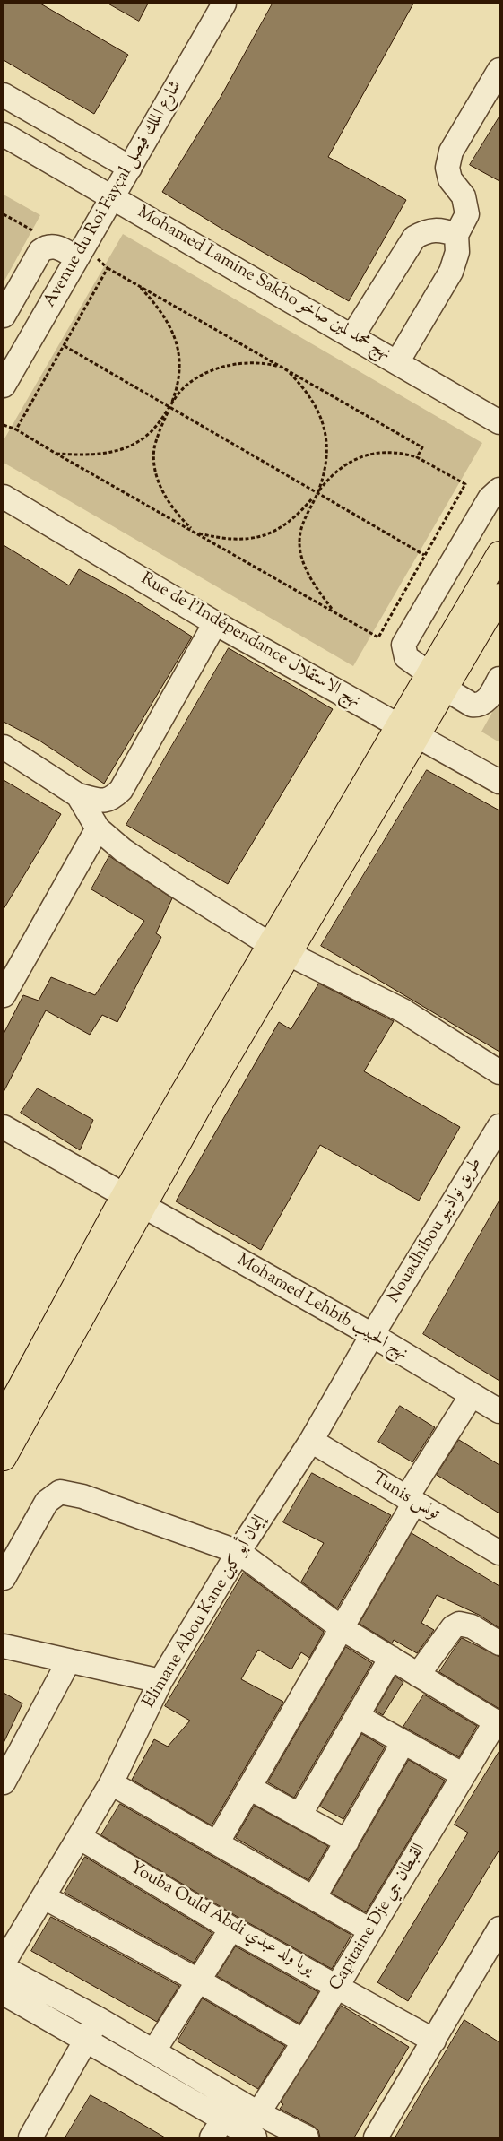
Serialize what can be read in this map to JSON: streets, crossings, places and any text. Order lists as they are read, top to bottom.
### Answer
{
  "streets": {
    "street": [
      "Avenue du Roi Fayçal شارع الملك فيصل",
      "Mohamed Lamine Sakho نهج محمد لمين صاخو",
      "Rue de l'Indépendance نهج الاستقلال",
      "Nouadhibou طريق نواذيبو",
      "Mohamed Lehbib نهج الحبيب",
      "Tunis تونس",
      "Elimane Abou Kane إليمان أبو كين",
      "Capitaine Dje القبطان جي",
      "Youba Ould Abdi يوبا ولد عبدي"
    ]
  },
  "crossings": [
    ["Avenue du Roi Fayçal شارع الملك فيصل", "Mohamed Lamine Sakho نهج محمد لمين صاخو"],
    ["Nouadhibou طريق نواذيبو", "Mohamed Lehbib نهج الحبيب"],
    ["Nouadhibou طريق نواذيبو", "Elimane Abou Kane إليمان أبو كين"],
    ["Mohamed Lehbib نهج الحبيب", "Elimane Abou Kane إليمان أبو كين"],
    ["Tunis تونس", "Elimane Abou Kane إليمان أبو كين"],
    ["Elimane Abou Kane إليمان أبو كين", "Youba Ould Abdi يوبا ولد عبدي"],
    ["Capitaine Dje القبطان جي", "Youba Ould Abdi يوبا ولد عبدي"]
  ]
}
